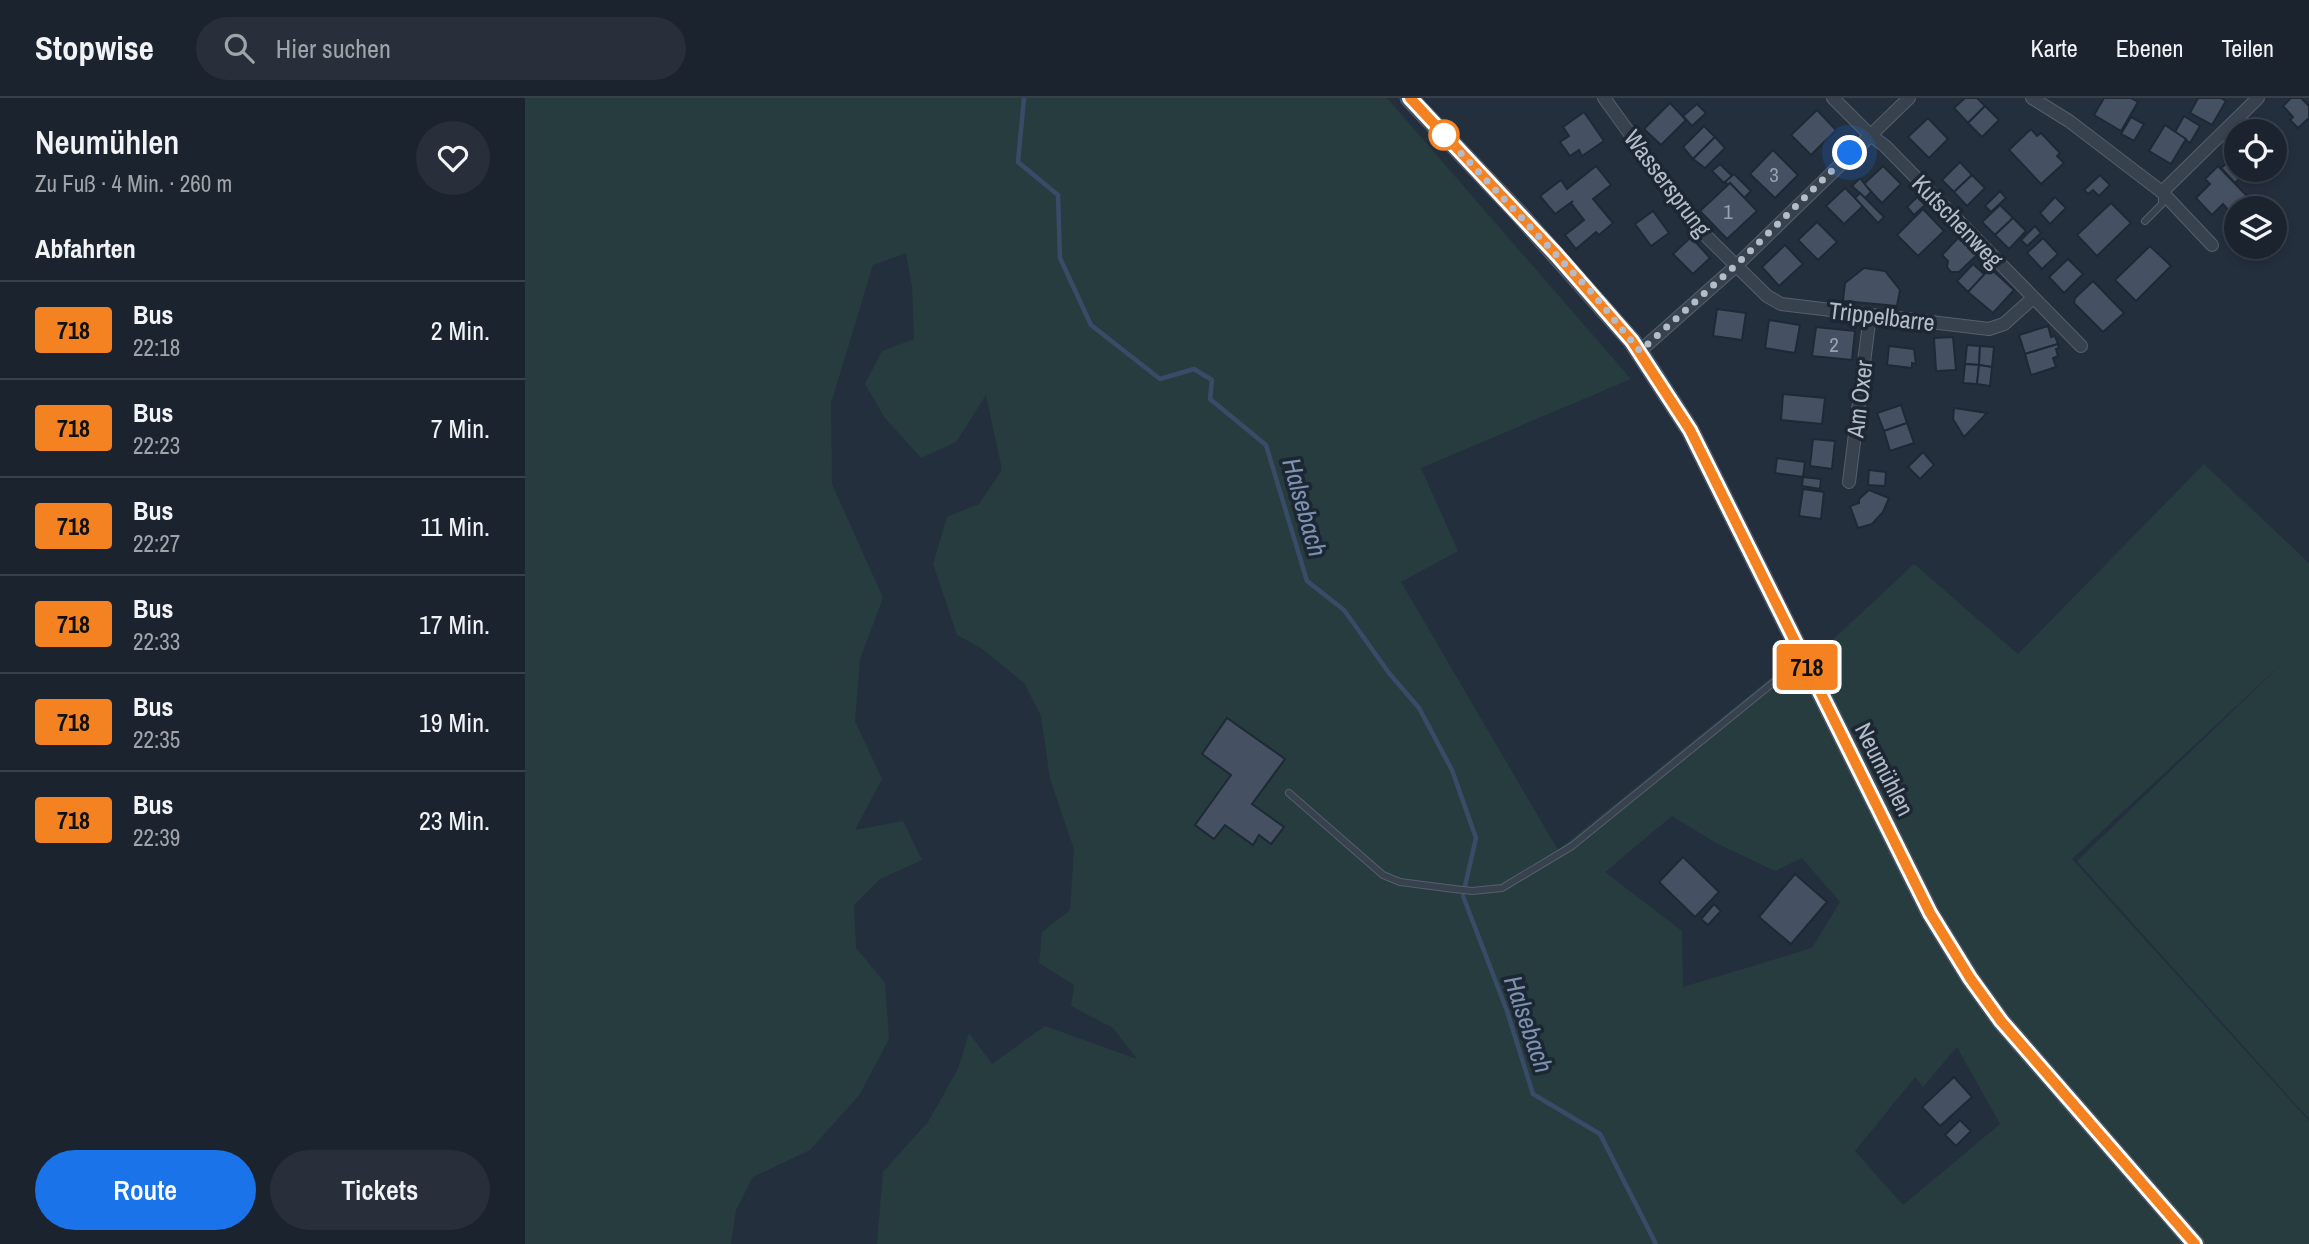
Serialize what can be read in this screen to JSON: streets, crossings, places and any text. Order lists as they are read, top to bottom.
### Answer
{
  "streets": {
    "street": [
      "Wassersprung",
      "Kutschenweg",
      "Trippelbarre",
      "Am Oxer",
      "Neumühlen"
    ]
  },
  "crossings": [
    ["Wassersprung", "Trippelbarre"],
    ["Kutschenweg", "Trippelbarre"],
    ["Trippelbarre", "Am Oxer"]
  ],
  "water": ["Halsebach"],
  "lines": ["bus line 718"],
  "house_numbers": ["3", "1", "2"],
  "page": {
    "header": "Stopwise",
    "search": "Hier suchen",
    "nav": ["Karte", "Ebenen", "Teilen"],
    "heading": [
      ["Neumühlen", "Zu Fuß · 4 Min. · 260 m"],
      "Abfahrten"
    ],
    "on_map": "718",
    "list": [
      {
        "mark": "718",
        "name": "Bus",
        "note": "22:18",
        "value": "2 Min."
      },
      {
        "mark": "718",
        "name": "Bus",
        "note": "22:23",
        "value": "7 Min."
      },
      {
        "mark": "718",
        "name": "Bus",
        "note": "22:27",
        "value": "11 Min."
      },
      {
        "mark": "718",
        "name": "Bus",
        "note": "22:33",
        "value": "17 Min."
      },
      {
        "mark": "718",
        "name": "Bus",
        "note": "22:35",
        "value": "19 Min."
      },
      {
        "mark": "718",
        "name": "Bus",
        "note": "22:39",
        "value": "23 Min."
      }
    ],
    "buttons": ["Route", "Tickets"]
  }
}
